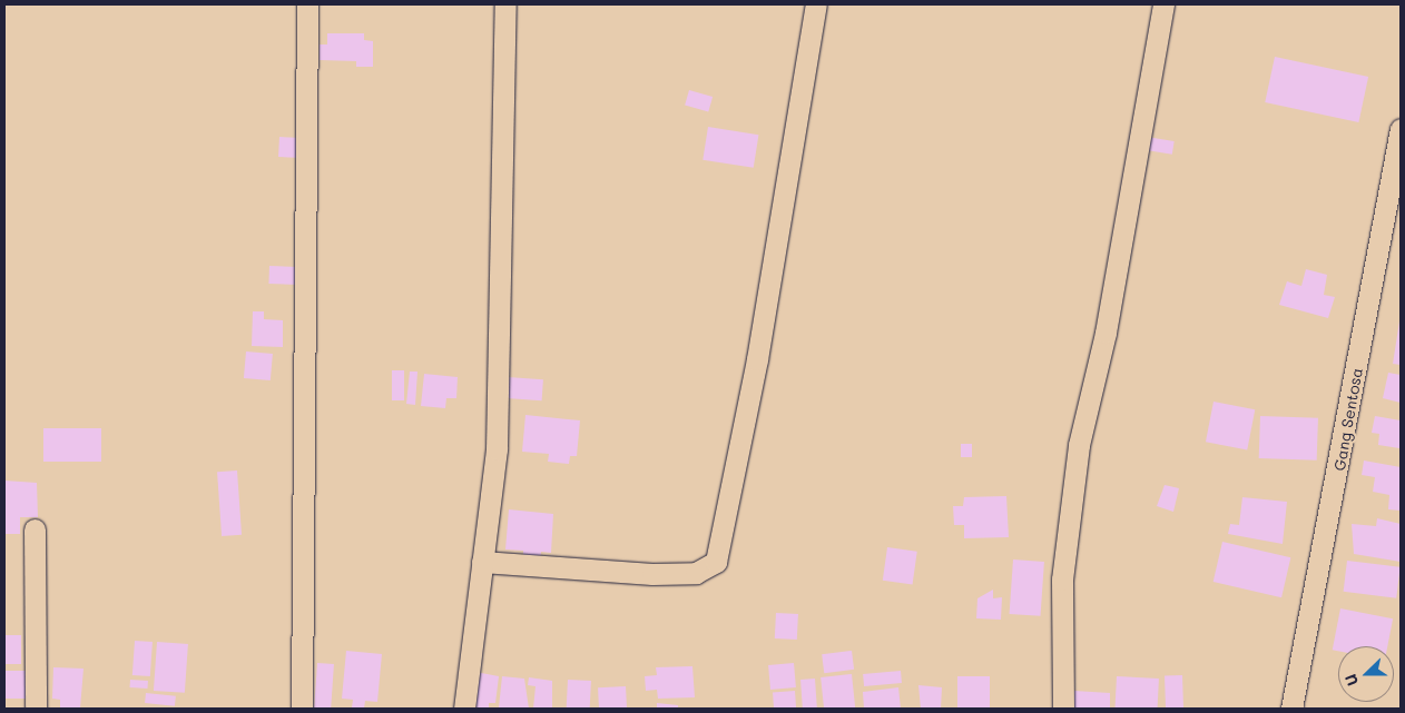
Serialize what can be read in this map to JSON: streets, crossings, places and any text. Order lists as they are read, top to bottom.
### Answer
{
  "streets": {
    "street": ["Gang Sentosa"]
  },
  "north": "left"
}
